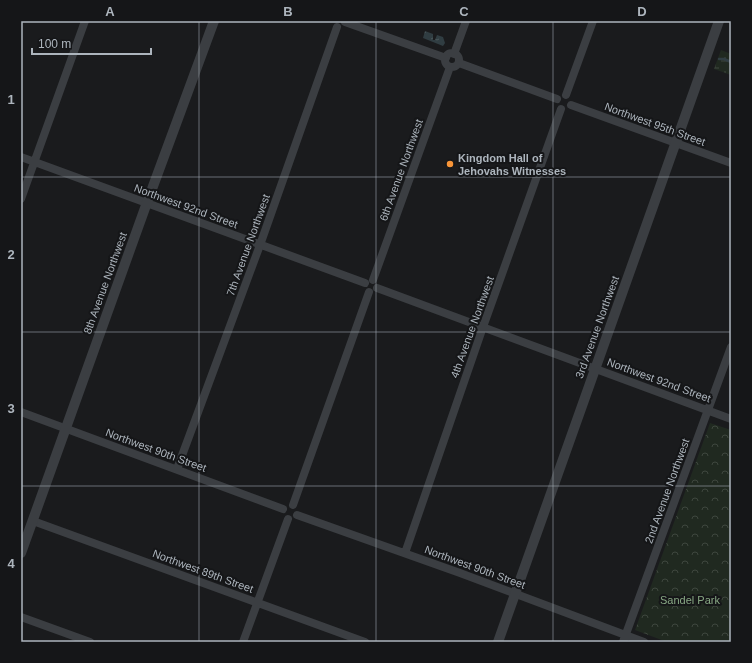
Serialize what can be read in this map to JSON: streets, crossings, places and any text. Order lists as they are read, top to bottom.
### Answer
{
  "streets": {
    "street": [
      "Northwest 95th Street",
      "6th Avenue Northwest",
      "Northwest 92nd Street",
      "7th Avenue Northwest",
      "8th Avenue Northwest",
      "4th Avenue Northwest",
      "3rd Avenue Northwest",
      "Northwest 90th Street",
      "2nd Avenue Northwest",
      "Northwest 89th Street"
    ]
  },
  "crossings": [
    ["Northwest 95th Street", "4th Avenue Northwest"],
    ["Northwest 95th Street", "3rd Avenue Northwest"],
    ["6th Avenue Northwest", "Northwest 92nd Street"],
    ["Northwest 92nd Street", "7th Avenue Northwest"],
    ["Northwest 92nd Street", "8th Avenue Northwest"],
    ["Northwest 92nd Street", "4th Avenue Northwest"],
    ["Northwest 92nd Street", "3rd Avenue Northwest"],
    ["Northwest 92nd Street", "2nd Avenue Northwest"],
    ["7th Avenue Northwest", "Northwest 90th Street"],
    ["8th Avenue Northwest", "Northwest 90th Street"],
    ["8th Avenue Northwest", "Northwest 89th Street"],
    ["4th Avenue Northwest", "Northwest 90th Street"],
    ["3rd Avenue Northwest", "Northwest 90th Street"],
    ["Northwest 90th Street", "2nd Avenue Northwest"]
  ],
  "parks": ["Sandel Park"],
  "places": ["Kingdom Hall of Jehovahs Witnesses"],
  "scale_bar": "100 m",
  "grid": {
    "columns": [
      "A",
      "B",
      "C",
      "D"
    ],
    "rows": [
      "1",
      "2",
      "3",
      "4"
    ]
  }
}
